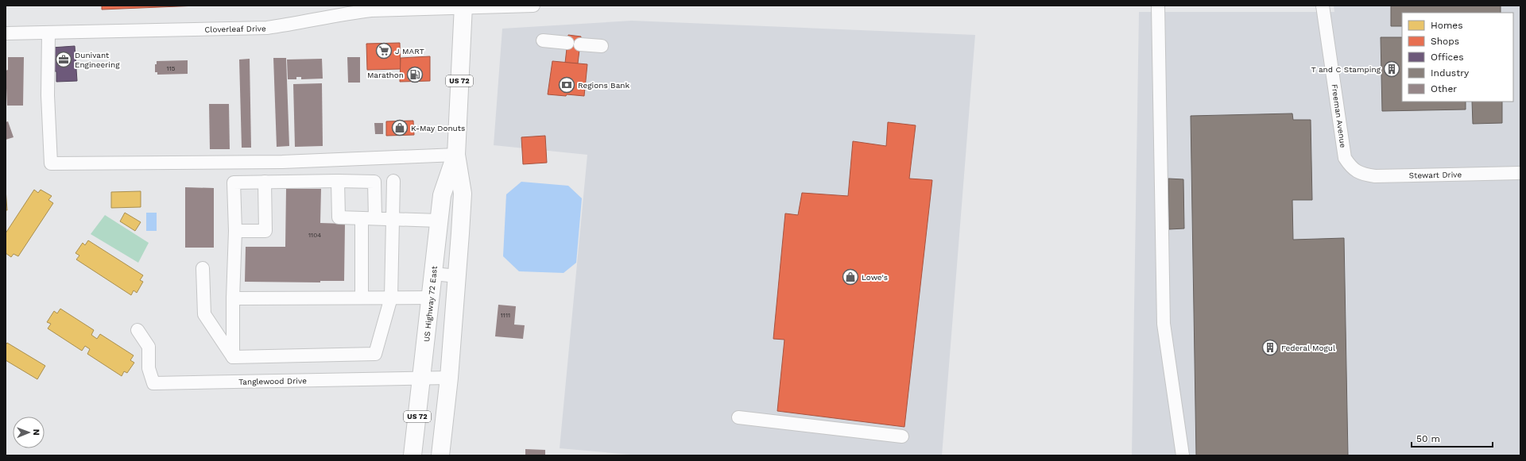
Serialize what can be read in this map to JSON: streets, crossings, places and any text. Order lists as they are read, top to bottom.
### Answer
{
  "streets": {
    "highway": ["US 72", "US Highway 72 East"],
    "street": [
      "Cloverleaf Drive",
      "Freeman Avenue",
      "Stewart Drive",
      "Tanglewood Drive"
    ]
  },
  "crossings": [
    ["Cloverleaf Drive", "US Highway 72 East"],
    ["Freeman Avenue", "Stewart Drive"],
    ["US Highway 72 East", "Tanglewood Drive"]
  ],
  "places": {
    "supermarket": ["J MART"],
    "office": ["Dunivant Engineering"],
    "building": ["T and C Stamping", "Federal Mogul"],
    "fuel station": ["Marathon"],
    "bank": ["Regions Bank"],
    "shop": ["K-May Donuts", "Lowe's"]
  },
  "house_numbers": ["115", "1104", "1111"],
  "legend": [
    "Homes",
    "Shops",
    "Offices",
    "Industry",
    "Other"
  ],
  "scale_bar": "50 m",
  "north": "right"
}
